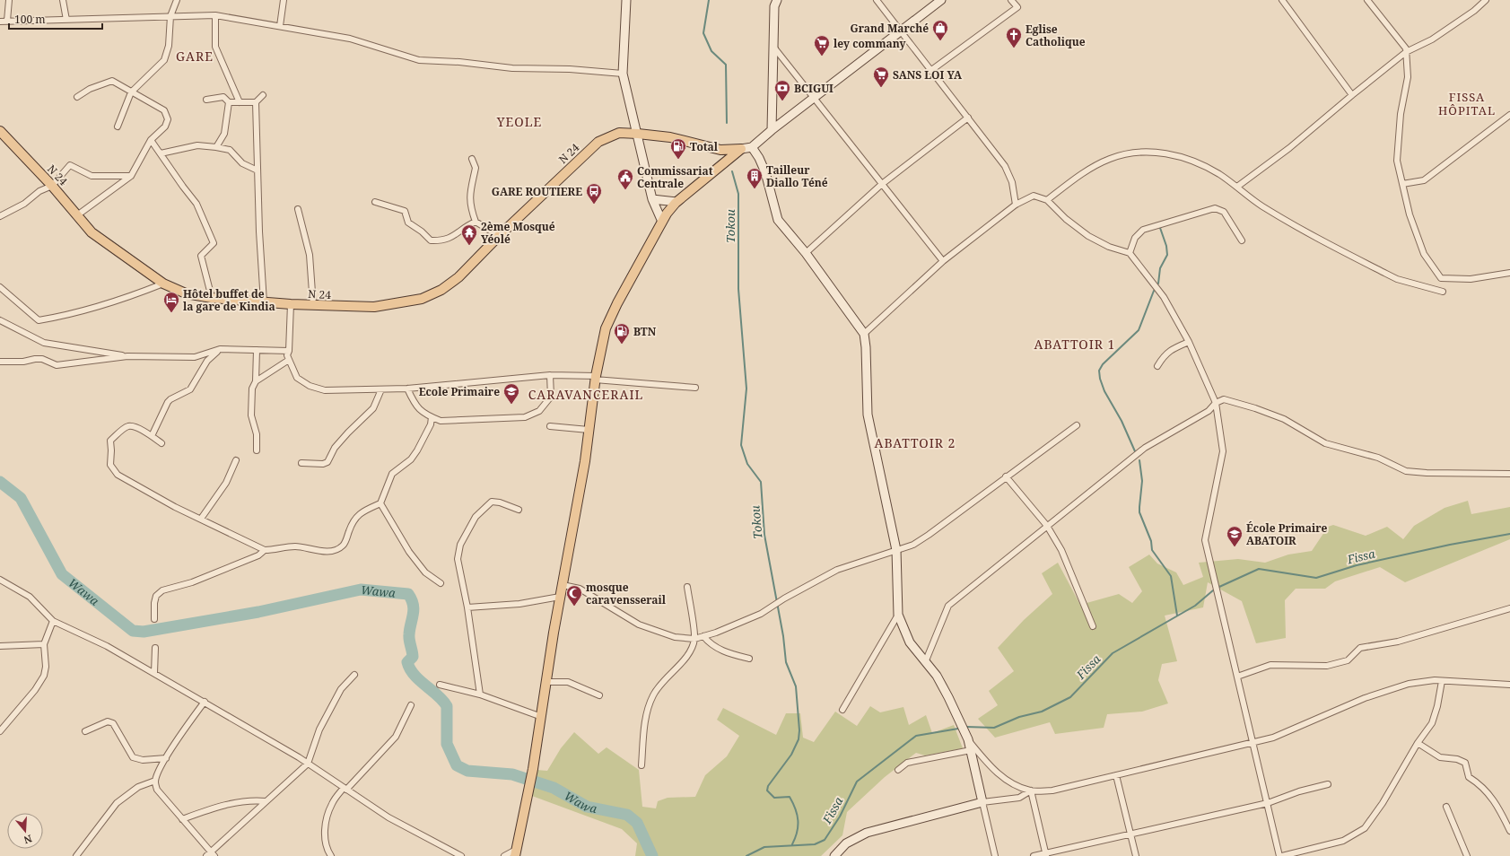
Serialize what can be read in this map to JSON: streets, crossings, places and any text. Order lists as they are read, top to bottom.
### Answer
{
  "streets": {
    "main road": ["N 24"]
  },
  "districts": [
    "GARE",
    "FISSA HÔPITAL",
    "YEOLE",
    "ABATTOIR 1",
    "CARAVANCERAIL",
    "ABATTOIR 2"
  ],
  "water": ["Tokou", "Fissa", "Wawa"],
  "places": {
    "shop": ["Grand Marché"],
    "church": ["Eglise Catholique"],
    "supermarket": ["ley commany", "SANS LOI YA"],
    "bank": ["BCIGUI"],
    "fuel station": ["Total", "BTN"],
    "building": ["Tailleur Diallo Téné"],
    "public building": ["Commissariat Centrale"],
    "bus stop": ["GARE ROUTIERE"],
    "temple": ["2ème Mosqué Yéolé"],
    "hotel": ["Hôtel buffet de la gare de Kindia"],
    "school or university": ["Ecole Primaire", "École Primaire ABATOIR"],
    "mosque": ["mosque caravensserail"]
  },
  "scale_bar": "100 m",
  "north": "bottom"
}
